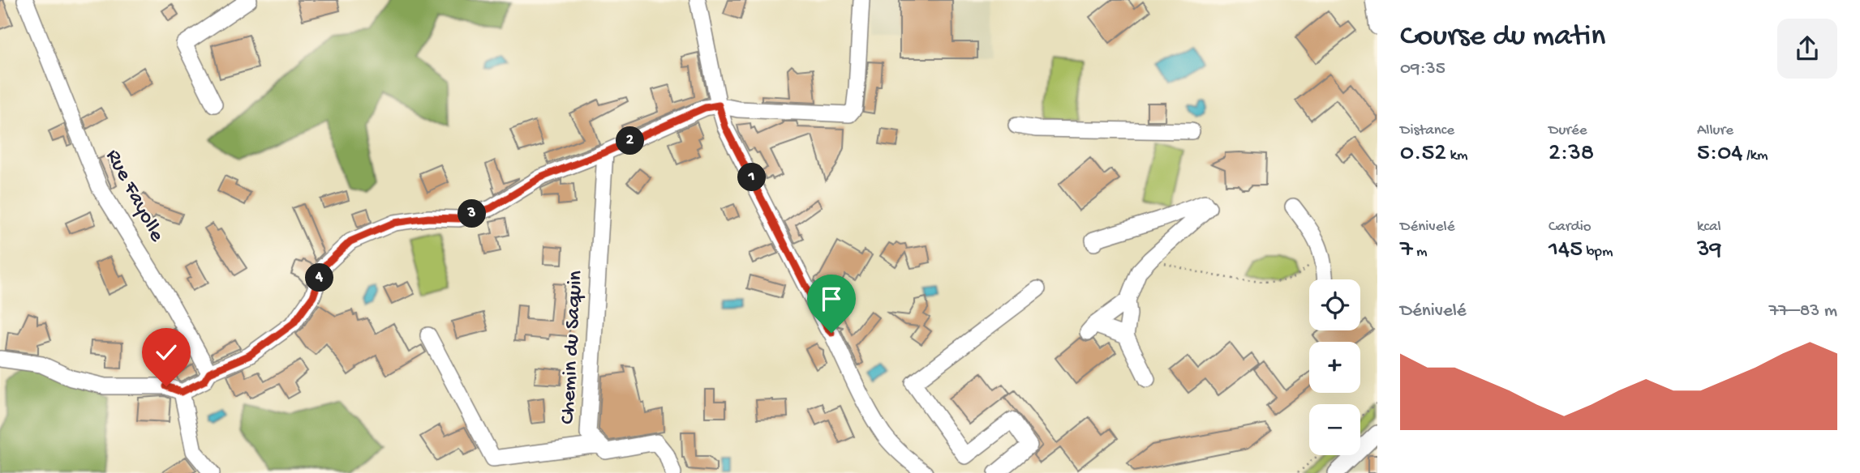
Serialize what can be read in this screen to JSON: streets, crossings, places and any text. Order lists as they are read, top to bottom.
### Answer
{
  "streets": {
    "street": ["Rue Fayolle", "Chemin du Saquin"]
  },
  "page": {
    "heading": ["Course du matin", "09:35"],
    "stats": [
      ["Distance", "0.52 km"],
      ["Durée", "2:38"],
      ["Allure", "5:04 /km"],
      ["Dénivelé", "7 m"],
      ["Cardio", "145 bpm"],
      ["kcal", "39"]
    ],
    "pins": [
      "2",
      "1",
      "3",
      "4"
    ],
    "map_buttons": ["+", "−"],
    "chart": ["Dénivelé", "77–83 m"]
  }
}
